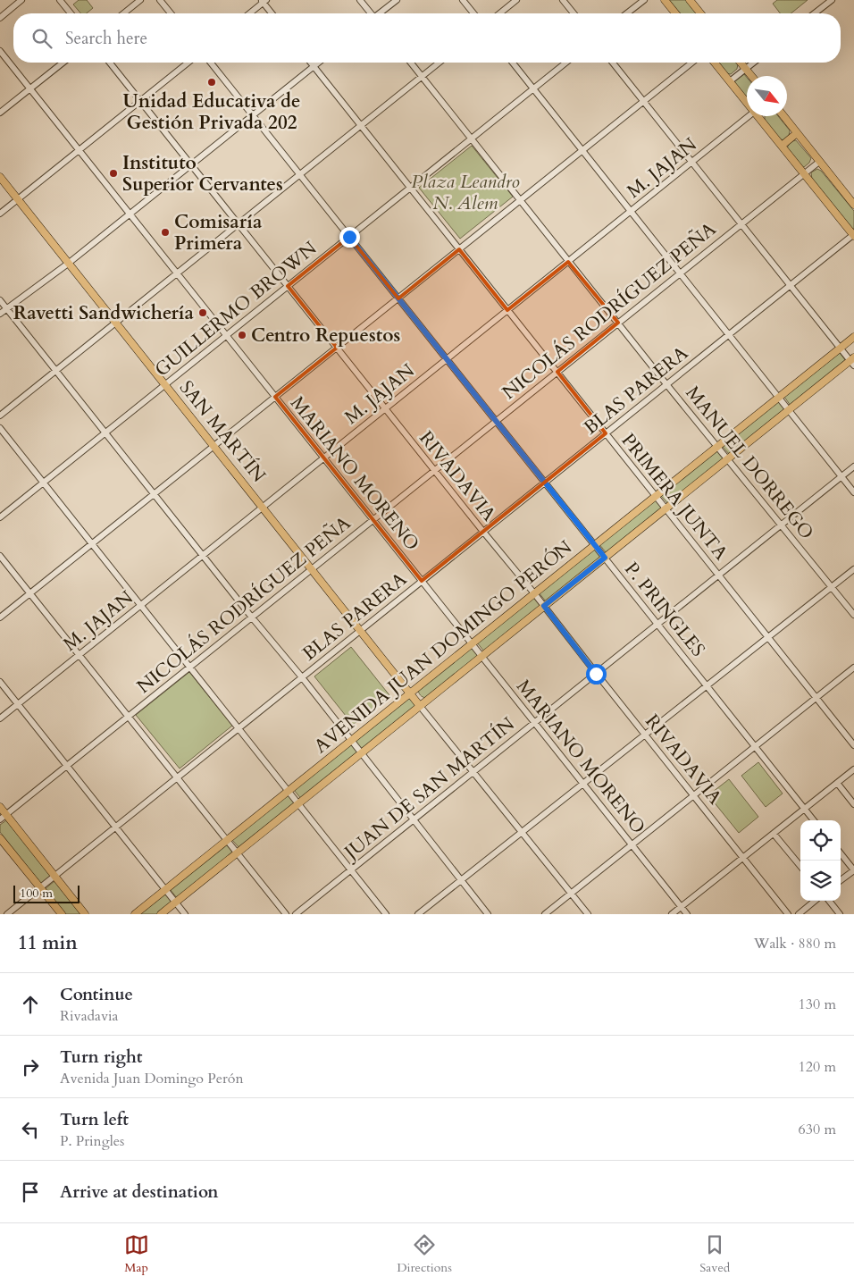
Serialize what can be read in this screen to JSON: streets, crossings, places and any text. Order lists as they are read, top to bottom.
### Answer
{
  "streets": {
    "main road": ["SAN MARTÍN", "AVENIDA JUAN DOMINGO PERÓN"],
    "street": [
      "M. JAJAN",
      "GUILLERMO BROWN",
      "NICOLÁS RODRÍGUEZ PEÑA",
      "BLAS PARERA",
      "MANUEL DORREGO",
      "MARIANO MORENO",
      "RIVADAVIA",
      "PRIMERA JUNTA",
      "P. PRINGLES",
      "JUAN DE SAN MARTÍN"
    ]
  },
  "crossings": [
    ["M. JAJAN", "SAN MARTÍN"],
    ["M. JAJAN", "MANUEL DORREGO"],
    ["M. JAJAN", "MARIANO MORENO"],
    ["M. JAJAN", "RIVADAVIA"],
    ["M. JAJAN", "PRIMERA JUNTA"],
    ["M. JAJAN", "P. PRINGLES"],
    ["GUILLERMO BROWN", "SAN MARTÍN"],
    ["GUILLERMO BROWN", "MANUEL DORREGO"],
    ["GUILLERMO BROWN", "MARIANO MORENO"],
    ["GUILLERMO BROWN", "RIVADAVIA"],
    ["GUILLERMO BROWN", "PRIMERA JUNTA"],
    ["GUILLERMO BROWN", "P. PRINGLES"],
    ["NICOLÁS RODRÍGUEZ PEÑA", "SAN MARTÍN"],
    ["NICOLÁS RODRÍGUEZ PEÑA", "MANUEL DORREGO"],
    ["NICOLÁS RODRÍGUEZ PEÑA", "MARIANO MORENO"],
    ["NICOLÁS RODRÍGUEZ PEÑA", "RIVADAVIA"],
    ["NICOLÁS RODRÍGUEZ PEÑA", "PRIMERA JUNTA"],
    ["NICOLÁS RODRÍGUEZ PEÑA", "P. PRINGLES"],
    ["BLAS PARERA", "SAN MARTÍN"],
    ["BLAS PARERA", "MANUEL DORREGO"],
    ["BLAS PARERA", "MARIANO MORENO"],
    ["BLAS PARERA", "RIVADAVIA"],
    ["BLAS PARERA", "PRIMERA JUNTA"],
    ["BLAS PARERA", "P. PRINGLES"],
    ["SAN MARTÍN", "AVENIDA JUAN DOMINGO PERÓN"],
    ["MANUEL DORREGO", "AVENIDA JUAN DOMINGO PERÓN"],
    ["MANUEL DORREGO", "JUAN DE SAN MARTÍN"],
    ["MARIANO MORENO", "AVENIDA JUAN DOMINGO PERÓN"],
    ["MARIANO MORENO", "JUAN DE SAN MARTÍN"],
    ["RIVADAVIA", "AVENIDA JUAN DOMINGO PERÓN"],
    ["RIVADAVIA", "JUAN DE SAN MARTÍN"],
    ["PRIMERA JUNTA", "AVENIDA JUAN DOMINGO PERÓN"],
    ["PRIMERA JUNTA", "JUAN DE SAN MARTÍN"],
    ["P. PRINGLES", "AVENIDA JUAN DOMINGO PERÓN"],
    ["P. PRINGLES", "JUAN DE SAN MARTÍN"]
  ],
  "parks": ["Plaza Leandro N. Alem"],
  "places": [
    "Unidad Educativa de Gestión Privada 202",
    "Instituto Superior Cervantes",
    "Comisaría Primera",
    "Ravetti Sandwichería",
    "Centro Repuestos"
  ],
  "scale_bar": "100 m",
  "north": "bottom right",
  "page": {
    "search": "Search here",
    "scale": "100 m",
    "heading": ["11 min", "Walk · 880 m"],
    "list": [
      ["Continue", "Rivadavia", "130 m"],
      ["Turn right", "Avenida Juan Domingo Perón", "120 m"],
      ["Turn left", "P. Pringles", "630 m"],
      "Arrive at destination"
    ],
    "nav": ["Map", "Directions", "Saved"]
  }
}
